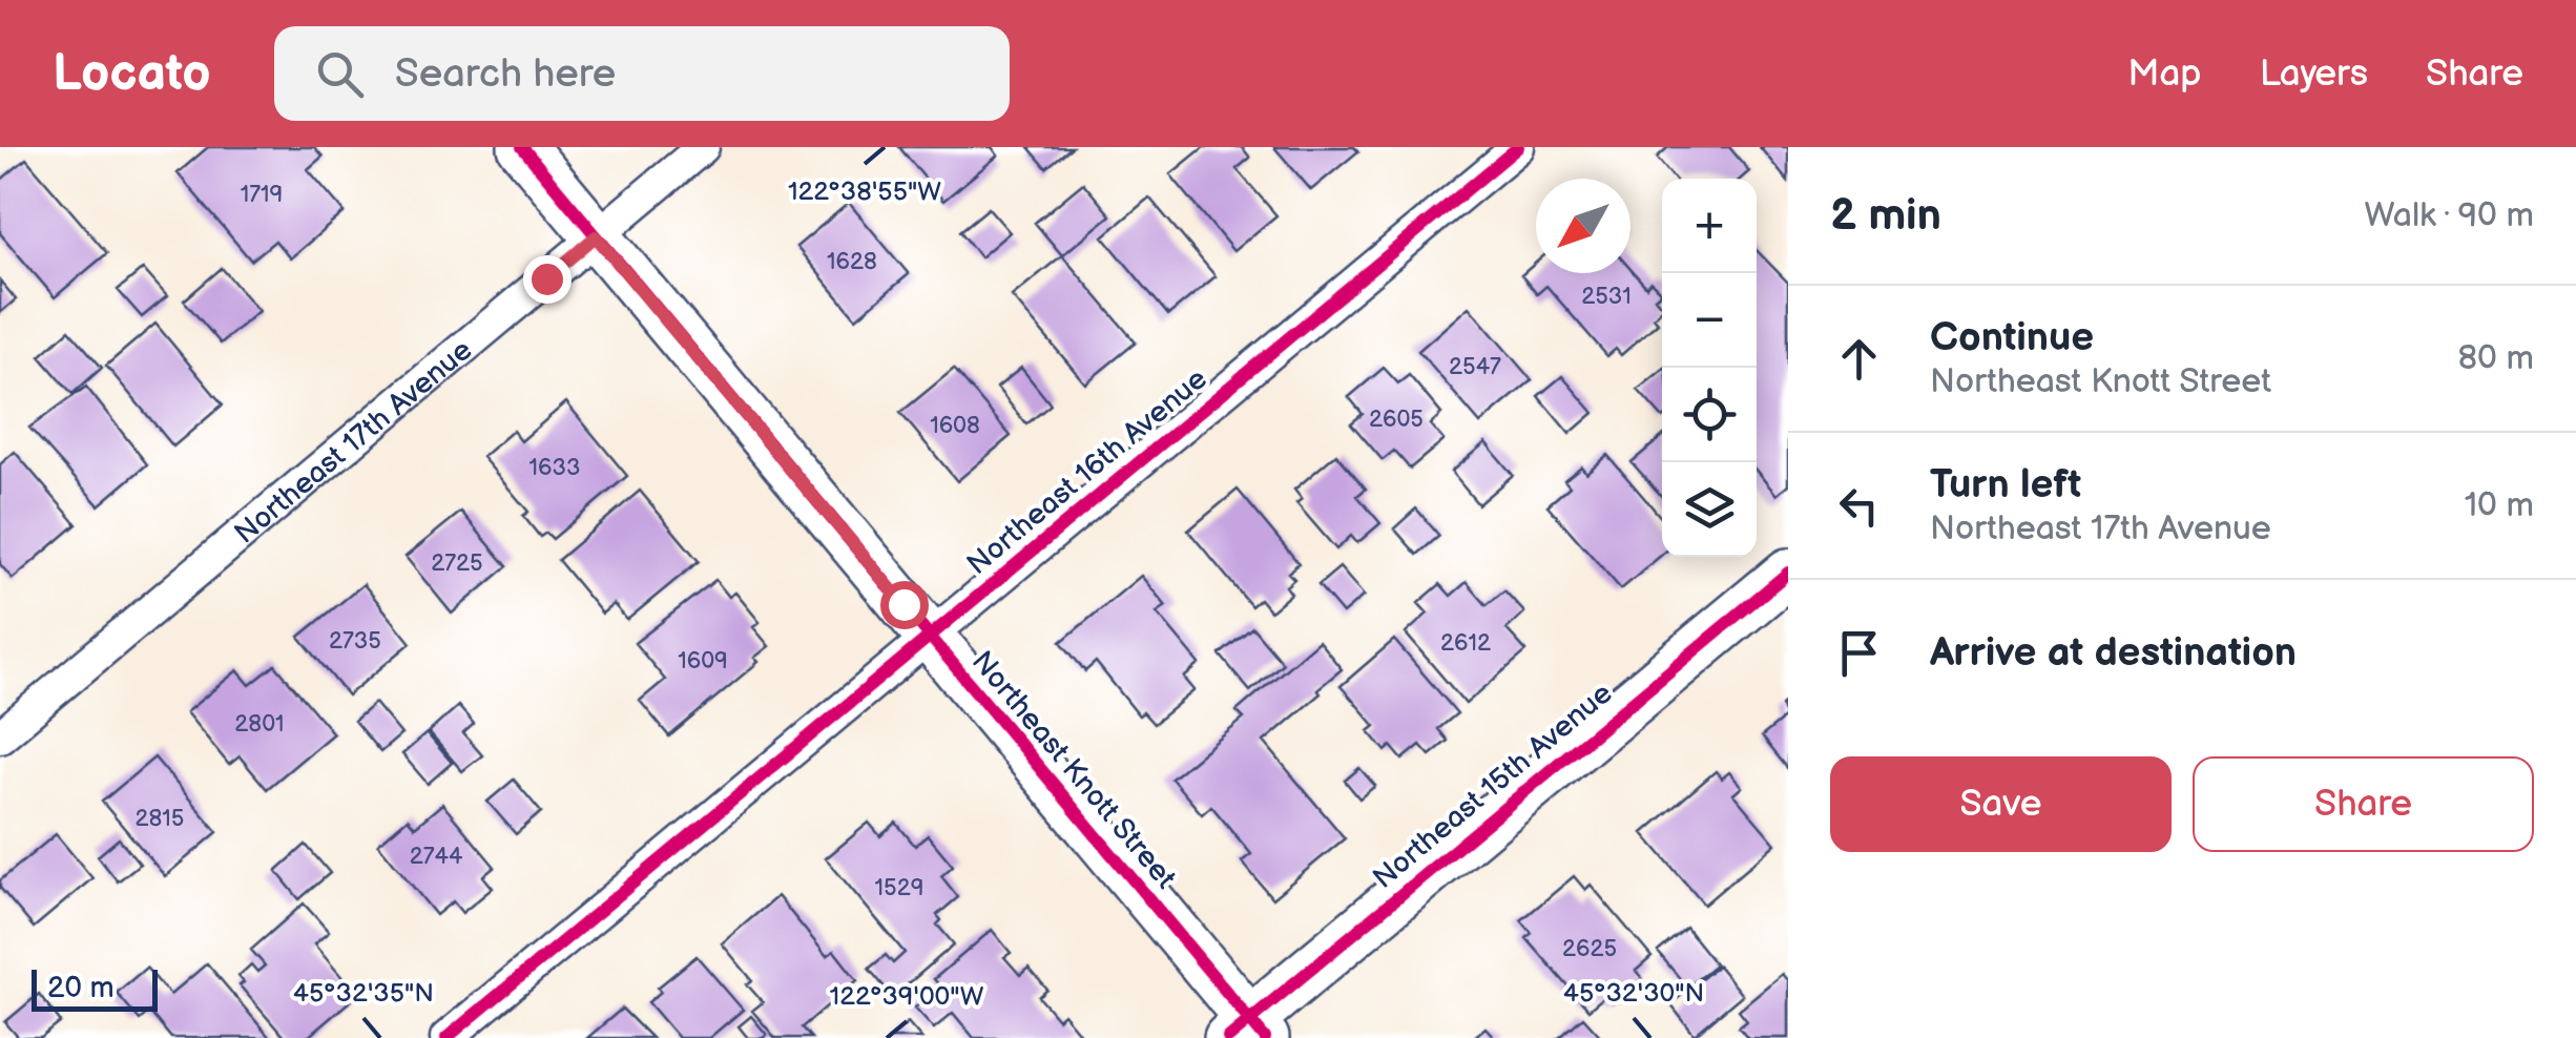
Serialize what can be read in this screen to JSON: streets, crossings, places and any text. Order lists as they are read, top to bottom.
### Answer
{
  "streets": {
    "street": [
      "Northeast 17th Avenue",
      "Northeast 16th Avenue",
      "Northeast Knott Street",
      "Northeast 15th Avenue"
    ]
  },
  "crossings": [
    ["Northeast 17th Avenue", "Northeast Knott Street"],
    ["Northeast 16th Avenue", "Northeast Knott Street"],
    ["Northeast Knott Street", "Northeast 15th Avenue"]
  ],
  "house_numbers": [
    "1719",
    "1628",
    "2531",
    "2547",
    "2605",
    "1608",
    "1633",
    "2725",
    "2735",
    "2612",
    "1609",
    "2801",
    "2815",
    "2744",
    "1529",
    "2625"
  ],
  "scale_bar": "20 m",
  "north": "bottom left",
  "page": {
    "header": "Locato",
    "search": "Search here",
    "nav": ["Map", "Layers", "Share"],
    "heading": ["2 min", "Walk · 90 m"],
    "map_buttons": ["+", "−"],
    "list": [
      ["Continue", "Northeast Knott Street", "80 m"],
      ["Turn left", "Northeast 17th Avenue", "10 m"],
      "Arrive at destination"
    ],
    "buttons": ["Save", "Share"],
    "scale": "20 m"
  },
  "coordinates": [
    "122°38'55\"W",
    "45°32'35\"N",
    "45°32'30\"N",
    "122°39'00\"W"
  ]
}
